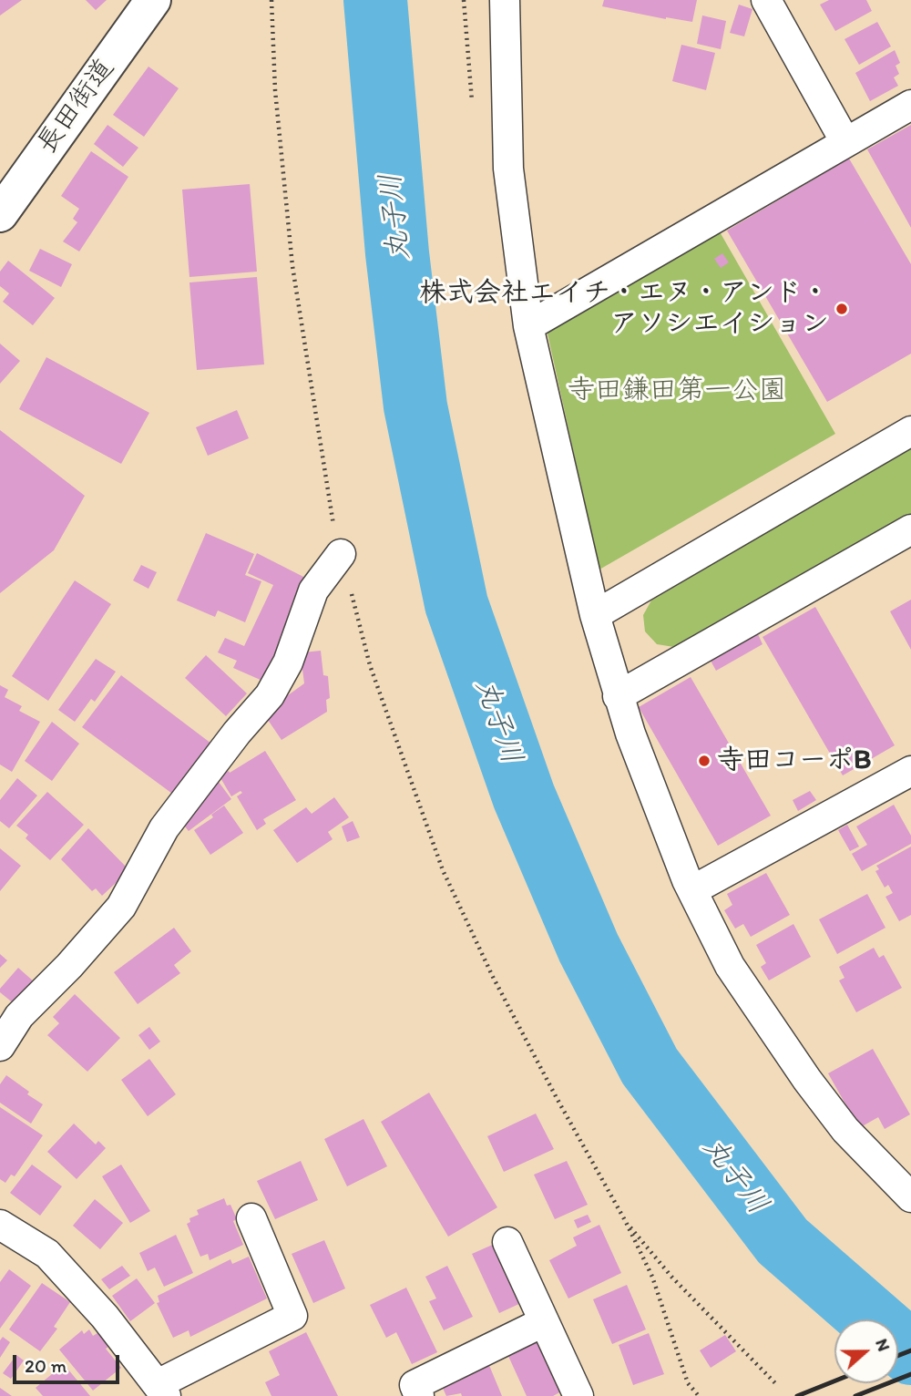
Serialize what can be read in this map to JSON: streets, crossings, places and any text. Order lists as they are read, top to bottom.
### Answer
{
  "streets": {
    "main road": ["長田街道"]
  },
  "water": ["丸子川"],
  "parks": ["寺田鎌田第一公園"],
  "places": ["株式会社エイチ・エヌ・アンド・ アソシエイション", "寺田コーポB"],
  "scale_bar": "20 m",
  "north": "right"
}
